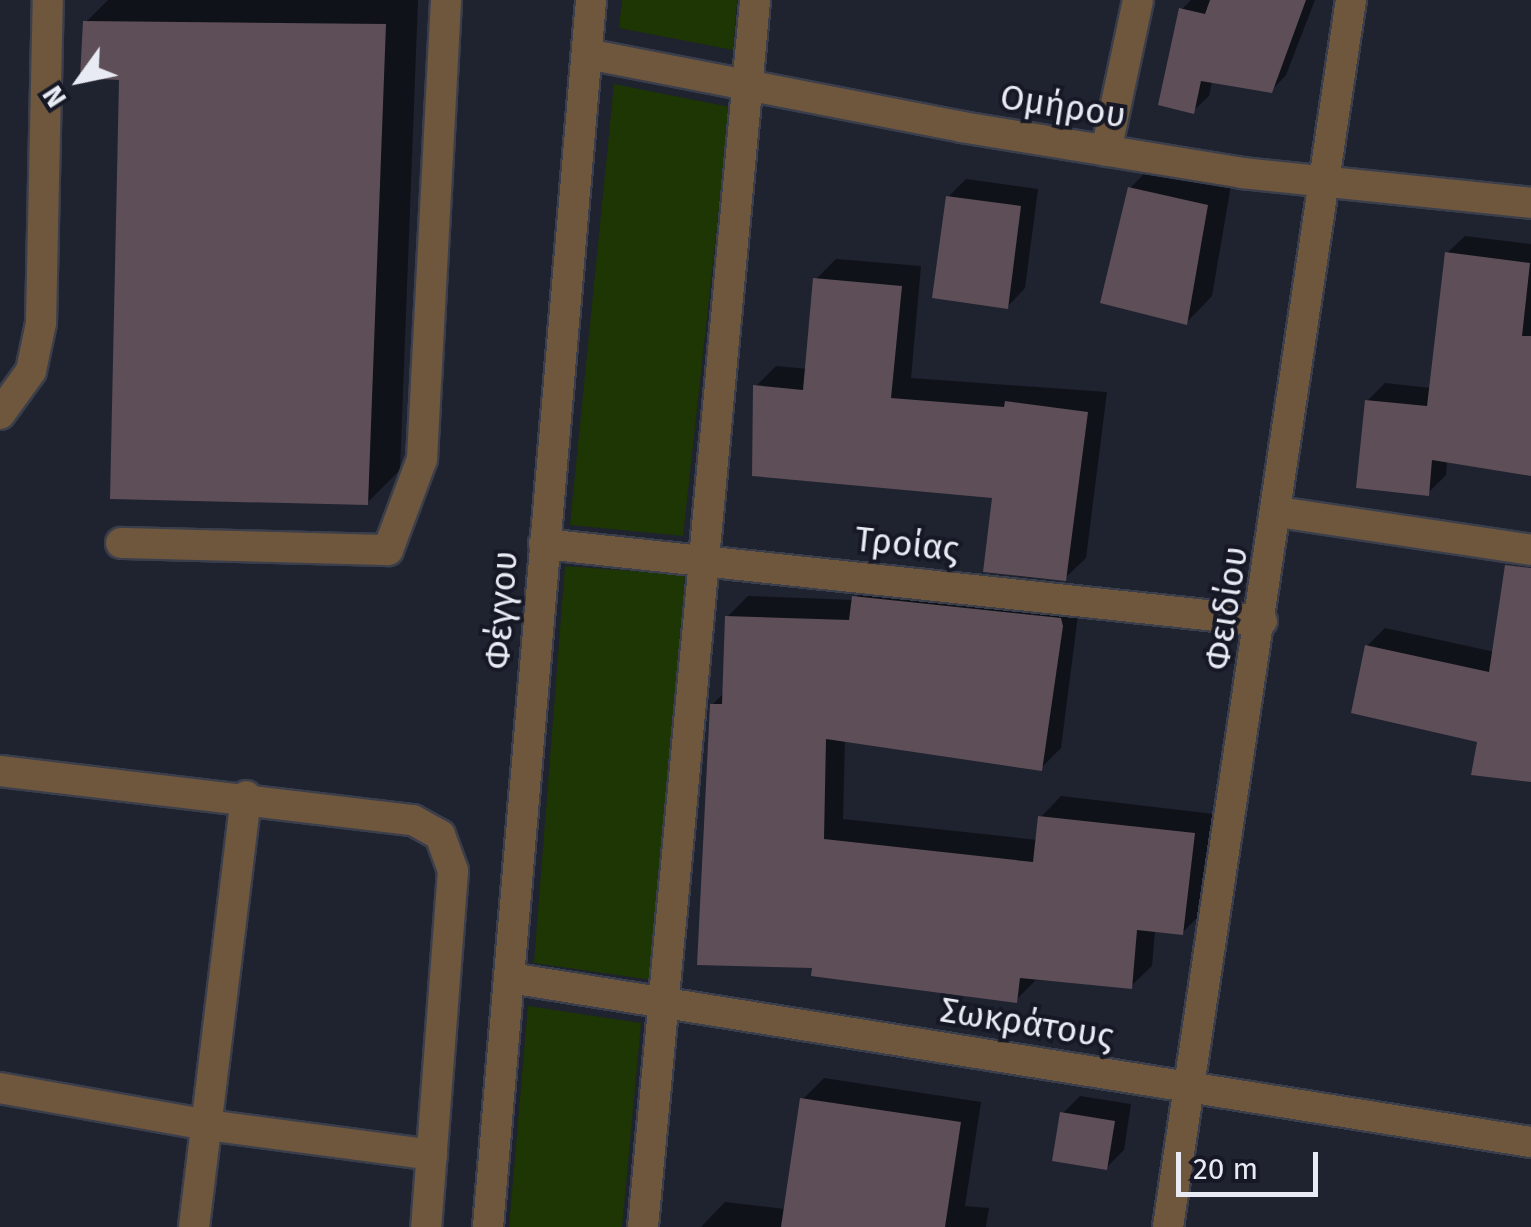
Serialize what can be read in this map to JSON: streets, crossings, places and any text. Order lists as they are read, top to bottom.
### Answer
{
  "streets": {
    "street": [
      "Ομήρου",
      "Τροίας",
      "Φειδίου",
      "Φέγγου",
      "Σωκράτους"
    ]
  },
  "crossings": [
    ["Ομήρου", "Φειδίου"],
    ["Ομήρου", "Φέγγου"],
    ["Τροίας", "Φειδίου"],
    ["Τροίας", "Φέγγου"],
    ["Φειδίου", "Σωκράτους"],
    ["Φέγγου", "Σωκράτους"]
  ],
  "scale_bar": "20 m",
  "north": "bottom left"
}
